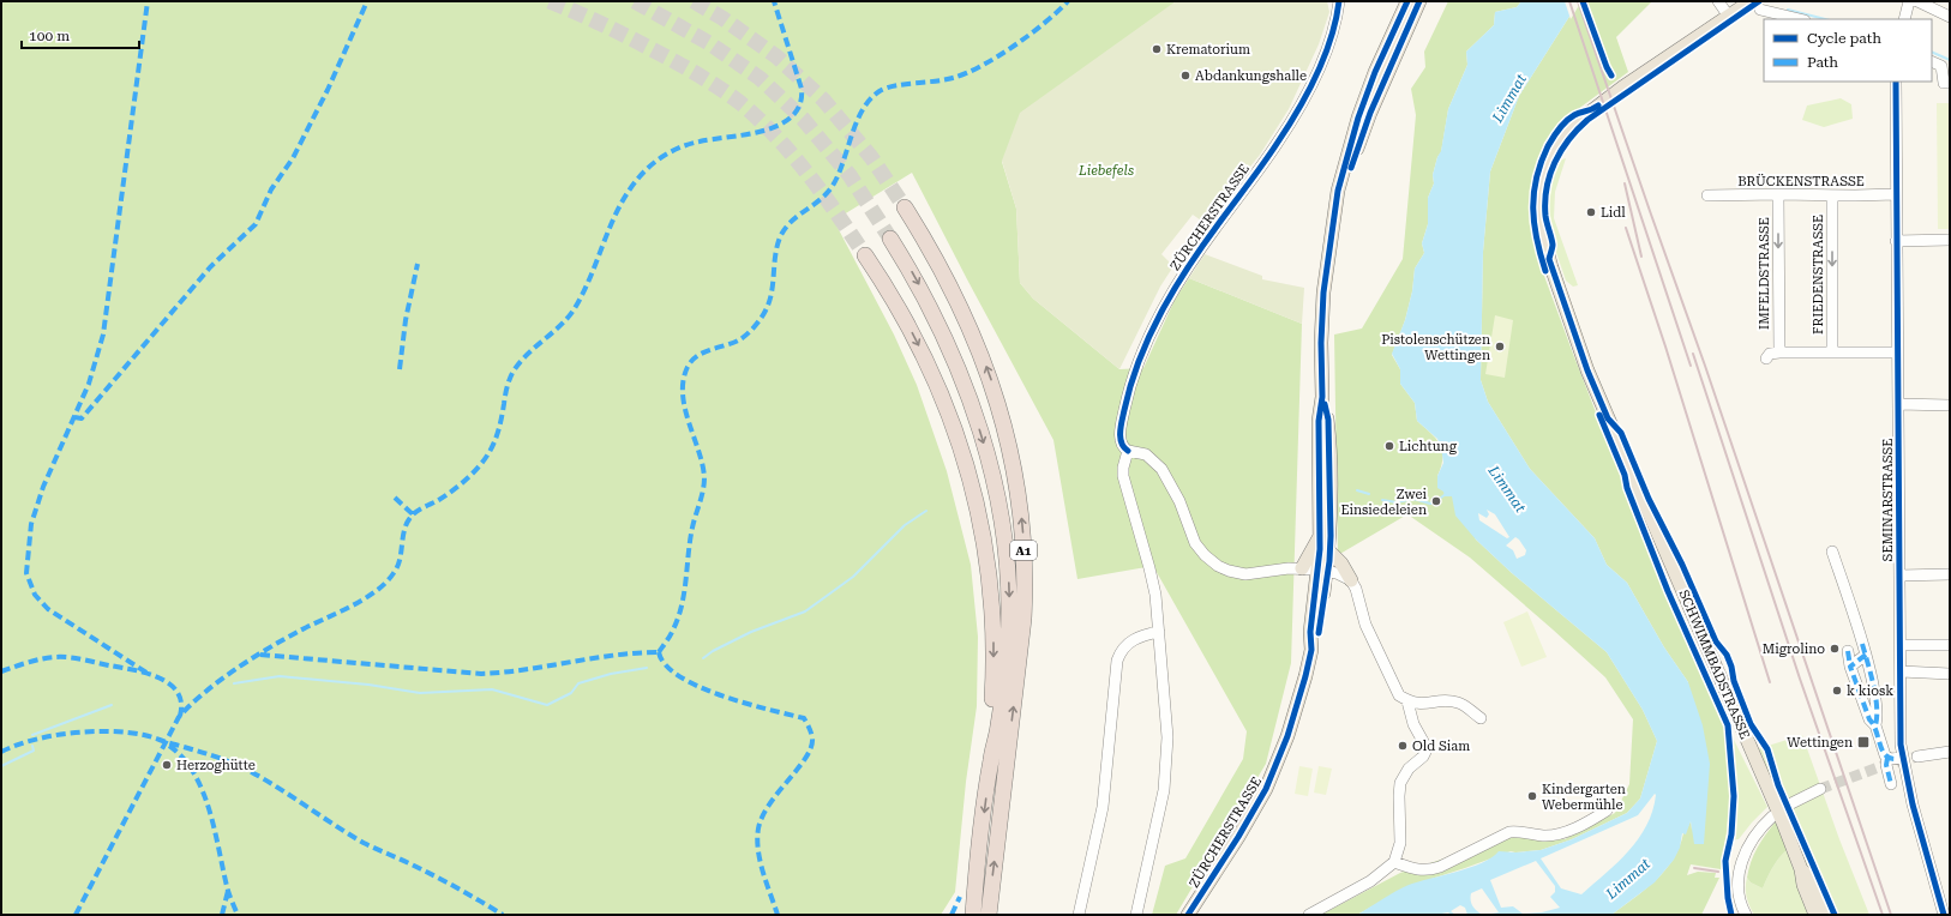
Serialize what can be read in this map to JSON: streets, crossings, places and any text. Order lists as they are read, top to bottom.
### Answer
{
  "streets": {
    "highway": ["A1"],
    "main road": ["ZÜRCHERSTRASSE", "SCHWIMMBADSTRASSE"],
    "street": [
      "BRÜCKENSTRASSE",
      "IMFELDSTRASSE",
      "FRIEDENSTRASSE",
      "SEMINARSTRASSE"
    ]
  },
  "crossings": [
    ["BRÜCKENSTRASSE", "IMFELDSTRASSE"],
    ["BRÜCKENSTRASSE", "FRIEDENSTRASSE"],
    ["BRÜCKENSTRASSE", "SEMINARSTRASSE"]
  ],
  "one_way": ["IMFELDSTRASSE", "FRIEDENSTRASSE"],
  "water": ["Limmat"],
  "parks": ["Liebefels"],
  "places": {
    "other": [
      "Krematorium",
      "Abdankungshalle",
      "Lidl",
      "Pistolenschützen Wettingen",
      "Lichtung",
      "Zwei Einsiedeleien",
      "Migrolino",
      "k kiosk",
      "Old Siam",
      "Herzoghütte",
      "Kindergarten Webermühle"
    ],
    "transit": ["Wettingen"]
  },
  "legend": ["Cycle path", "Path"],
  "scale_bar": "100 m"
}
